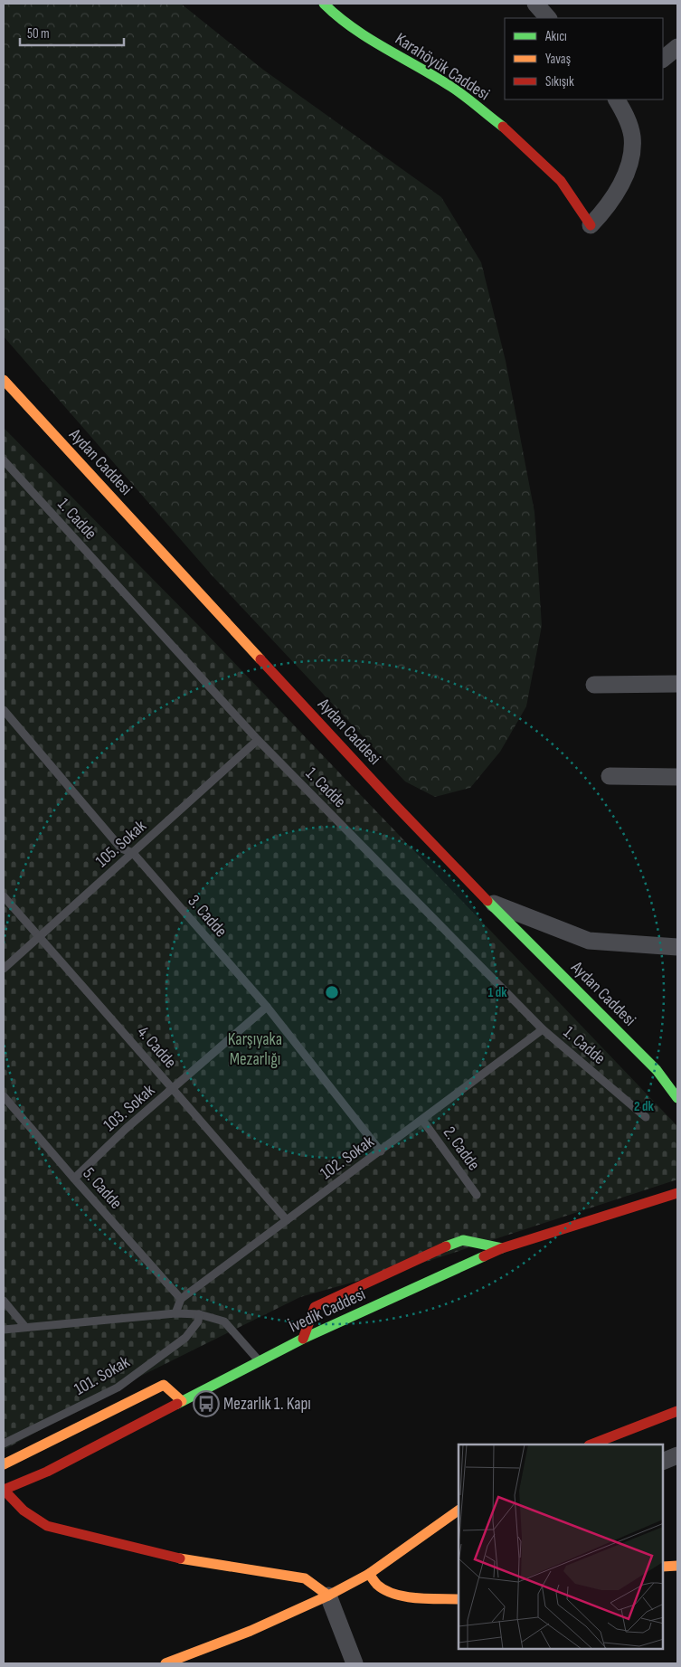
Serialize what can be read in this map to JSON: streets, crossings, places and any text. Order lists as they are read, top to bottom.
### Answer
{
  "streets": {
    "street": ["Karahöyük Caddesi", "Aydan Caddesi", "İvedik Caddesi"],
    "lane": [
      "1. Cadde",
      "105. Sokak",
      "3. Cadde",
      "4. Cadde",
      "103. Sokak",
      "2. Cadde",
      "102. Sokak",
      "5. Cadde",
      "101. Sokak"
    ]
  },
  "crossings": [
    ["1. Cadde", "105. Sokak"],
    ["1. Cadde", "102. Sokak"],
    ["105. Sokak", "3. Cadde"],
    ["105. Sokak", "4. Cadde"],
    ["3. Cadde", "103. Sokak"],
    ["3. Cadde", "102. Sokak"],
    ["4. Cadde", "103. Sokak"],
    ["4. Cadde", "102. Sokak"],
    ["103. Sokak", "5. Cadde"],
    ["2. Cadde", "102. Sokak"],
    ["102. Sokak", "5. Cadde"]
  ],
  "parks": ["Karşıyaka Mezarlığı"],
  "places": {
    "bus stop": ["Mezarlık 1. Kapı"]
  },
  "legend": ["Akıcı", "Yavaş", "Sıkışık"],
  "scale_bar": "50 m",
  "rings": ["1 dk", "2 dk"]
}
